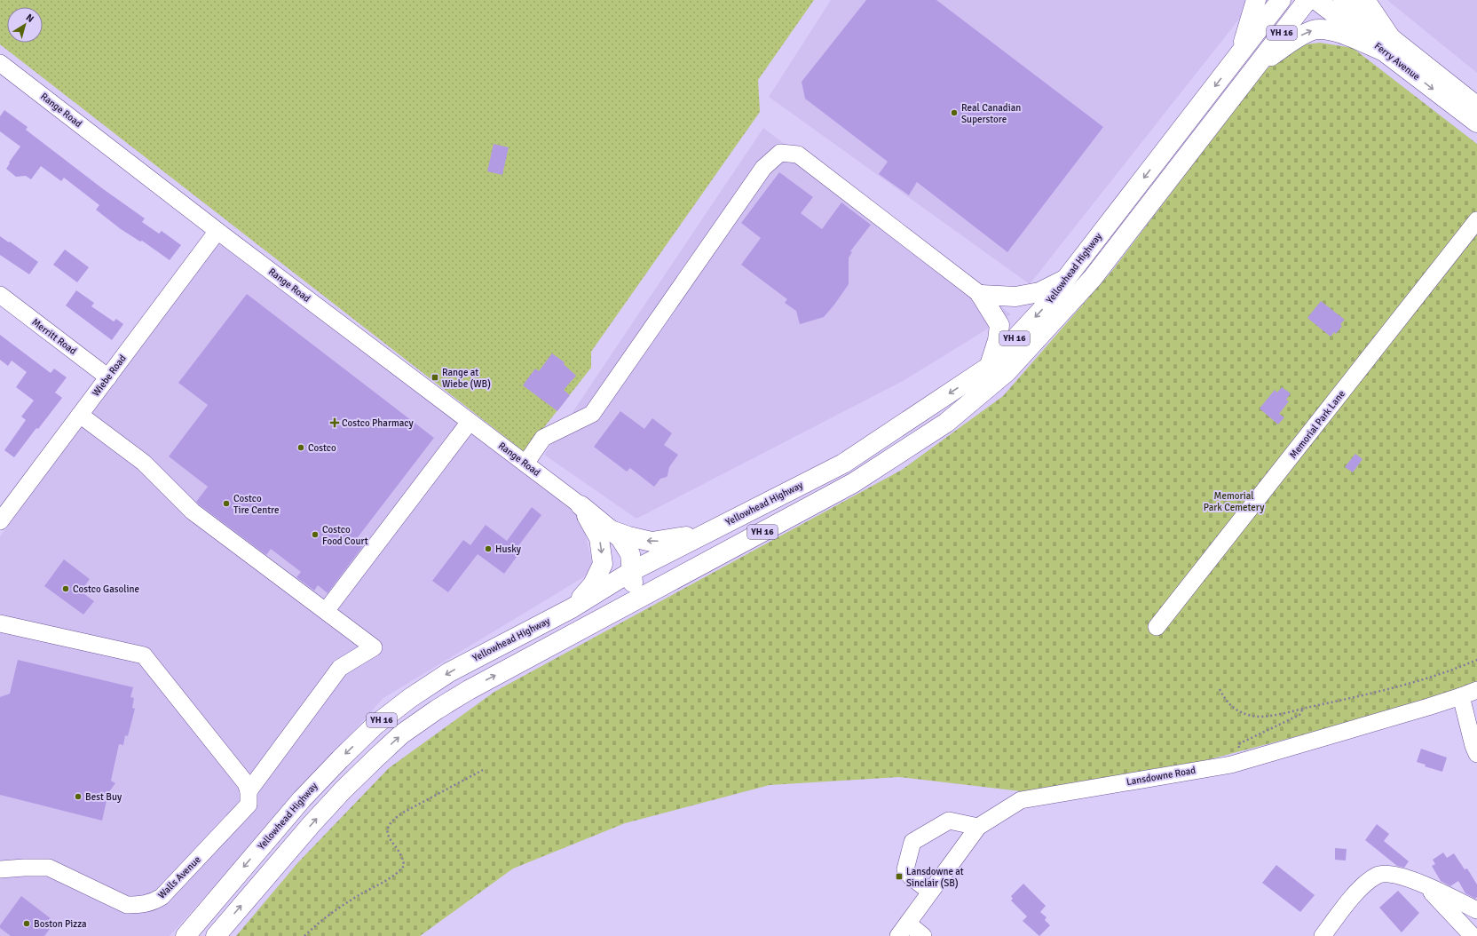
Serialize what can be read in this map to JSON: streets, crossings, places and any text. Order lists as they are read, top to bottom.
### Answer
{
  "streets": {
    "main road": ["YH 16", "Ferry Avenue", "Yellowhead Highway"],
    "street": [
      "Range Road",
      "Merritt Road",
      "Wiebe Road",
      "Memorial Park Lane",
      "Lansdowne Road",
      "Walls Avenue"
    ]
  },
  "crossings": [
    ["Range Road", "Wiebe Road"],
    ["Merritt Road", "Wiebe Road"]
  ],
  "parks": ["Memorial Park Cemetery"],
  "places": {
    "other": [
      "Real Canadian Superstore",
      "Costco",
      "Costco Tire Centre",
      "Costco Food Court",
      "Husky",
      "Costco Gasoline",
      "Best Buy",
      "Boston Pizza"
    ],
    "transit": ["Range at Wiebe (WB)", "Lansdowne at Sinclair (SB)"],
    "health": ["Costco Pharmacy"]
  },
  "north": "top right"
}
